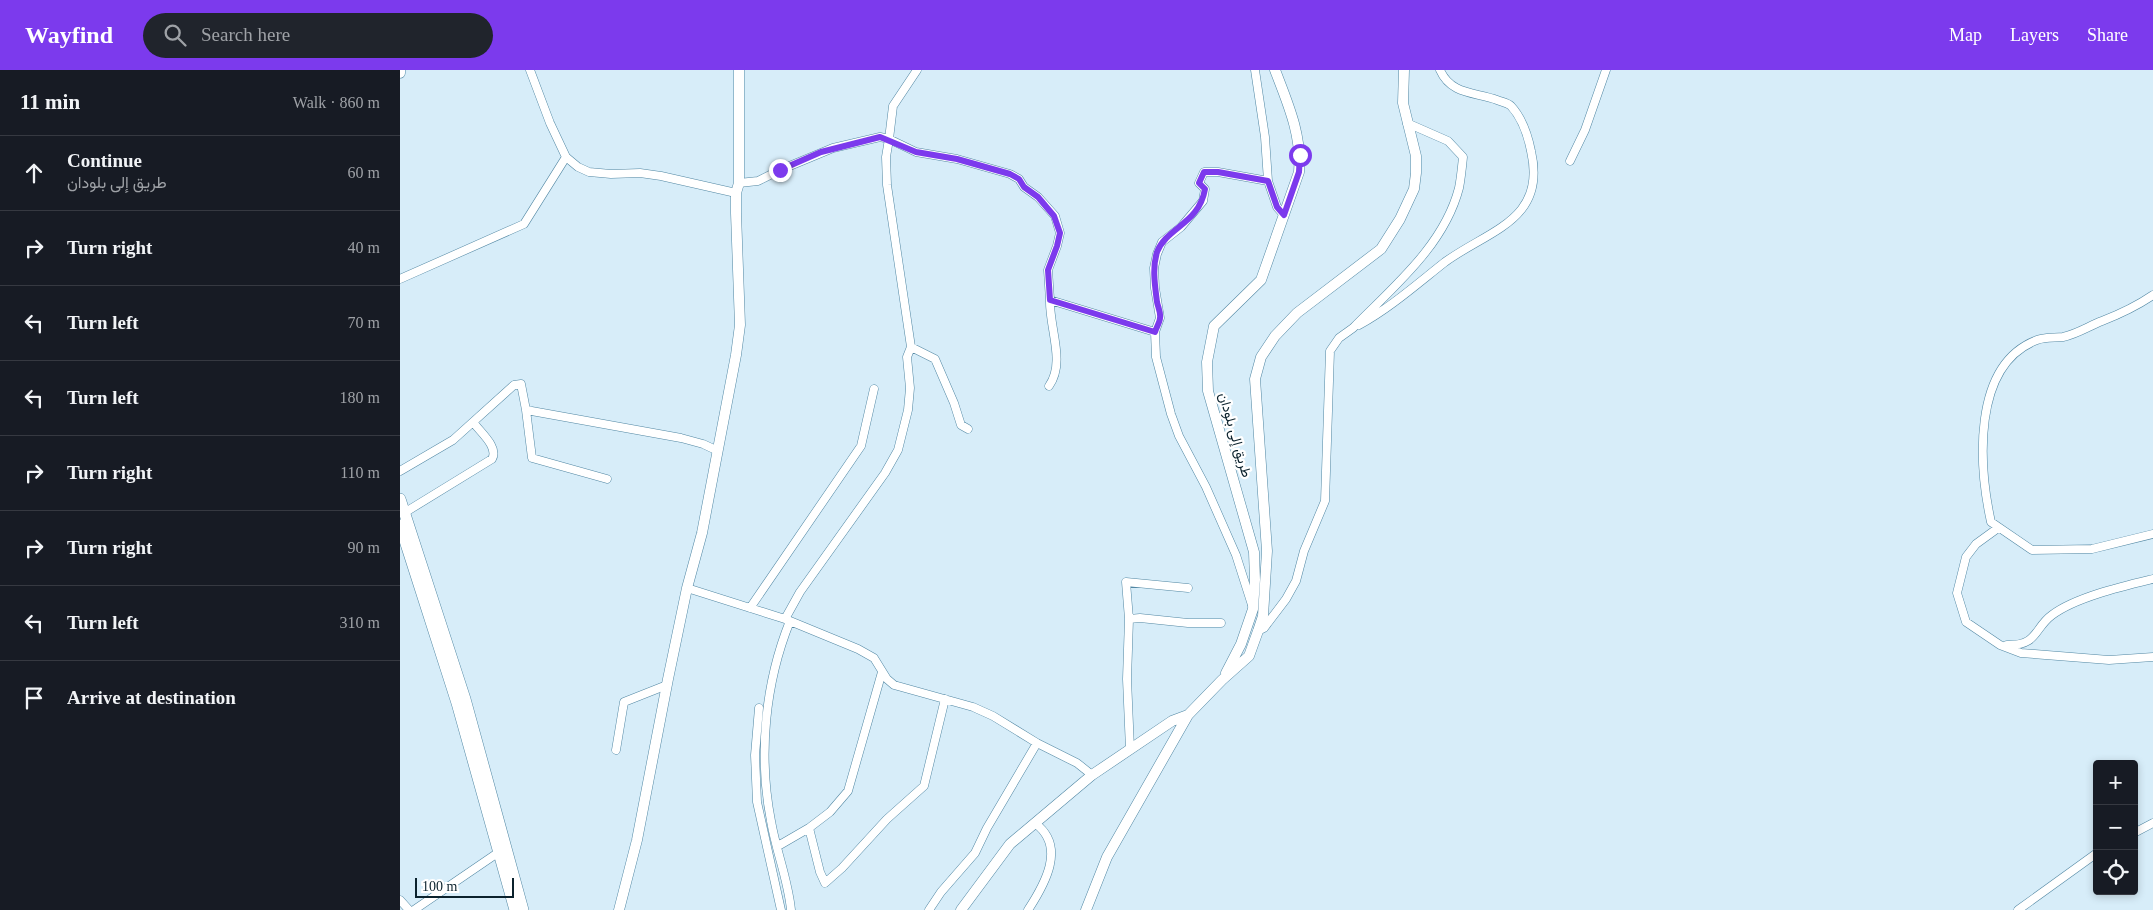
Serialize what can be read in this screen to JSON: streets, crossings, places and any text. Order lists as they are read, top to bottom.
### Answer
{
  "streets": {
    "main road": ["طريق إلى بلودان"]
  },
  "scale_bar": "100 m",
  "page": {
    "header": "Wayfind",
    "search": "Search here",
    "nav": ["Map", "Layers", "Share"],
    "heading": ["11 min", "Walk · 860 m"],
    "list": [
      ["Continue", "طريق إلى بلودان", "60 m"],
      ["Turn right", "40 m"],
      ["Turn left", "70 m"],
      ["Turn left", "180 m"],
      ["Turn right", "110 m"],
      ["Turn right", "90 m"],
      ["Turn left", "310 m"],
      "Arrive at destination"
    ],
    "map_buttons": ["+", "−"],
    "scale": "100 m"
  }
}
